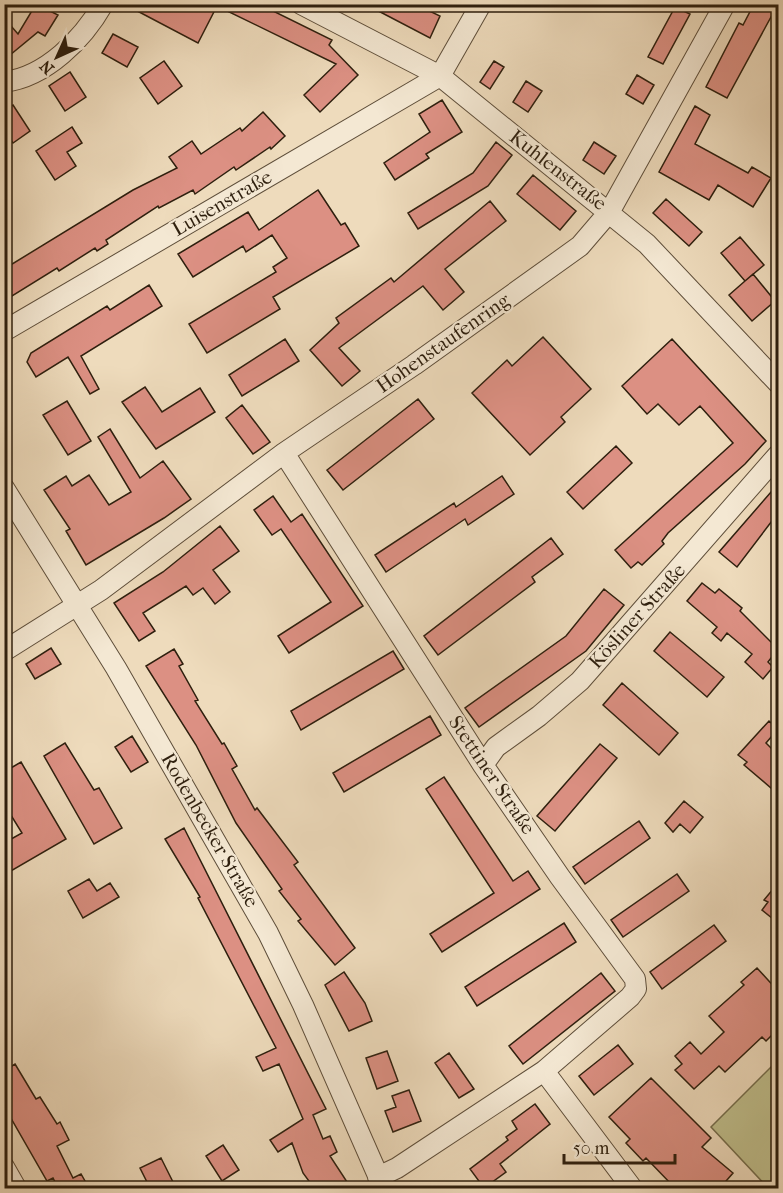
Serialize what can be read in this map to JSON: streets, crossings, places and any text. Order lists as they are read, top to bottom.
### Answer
{
  "streets": {
    "street": [
      "Kuhlenstraße",
      "Luisenstraße",
      "Hohenstaufenring",
      "Kösliner Straße",
      "Stettiner Straße",
      "Rodenbecker Straße"
    ]
  },
  "crossings": [
    ["Kuhlenstraße", "Luisenstraße"],
    ["Kuhlenstraße", "Hohenstaufenring"],
    ["Hohenstaufenring", "Stettiner Straße"],
    ["Hohenstaufenring", "Rodenbecker Straße"],
    ["Kösliner Straße", "Stettiner Straße"],
    ["Stettiner Straße", "Rodenbecker Straße"]
  ],
  "scale_bar": "50 m",
  "north": "bottom left"
}
